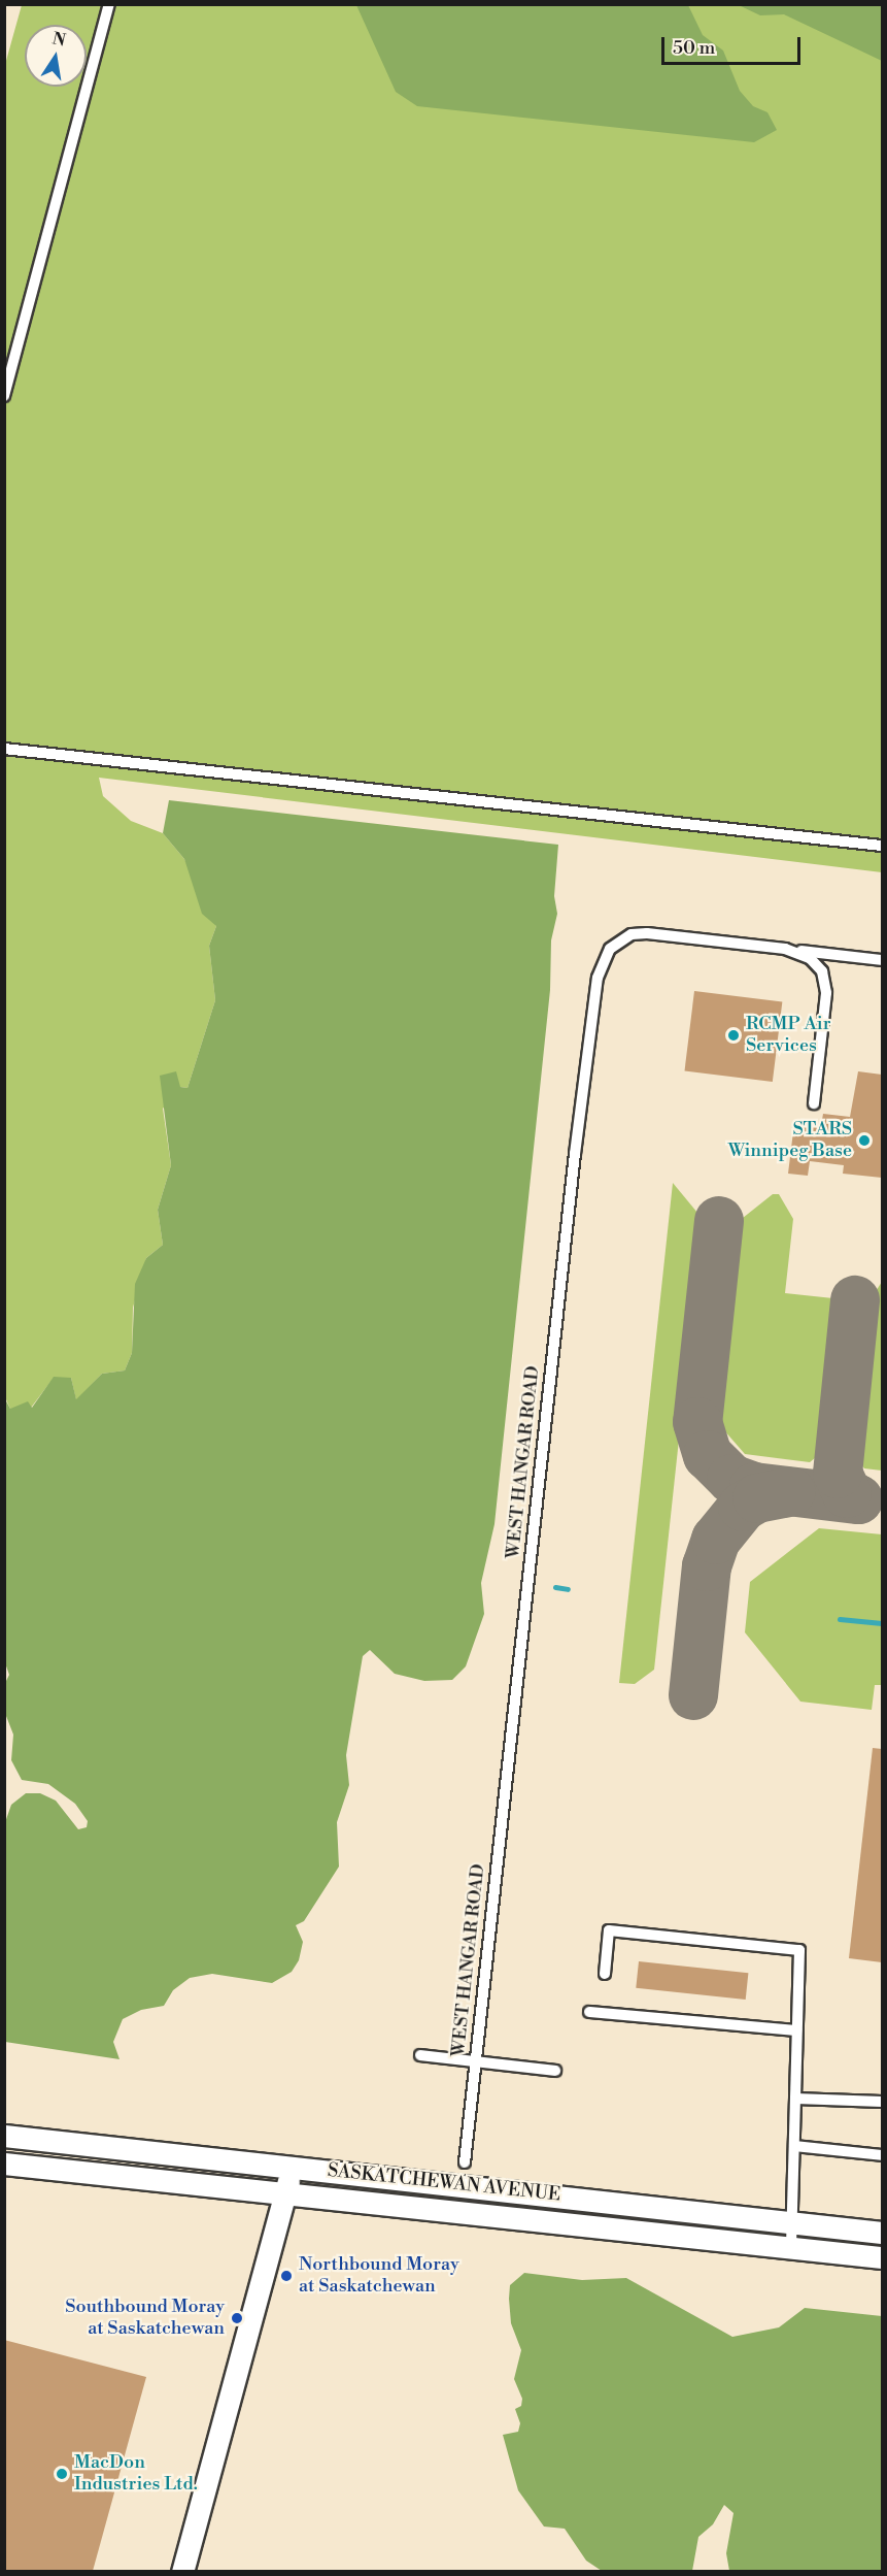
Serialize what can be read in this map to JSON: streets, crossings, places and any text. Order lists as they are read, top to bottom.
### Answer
{
  "streets": {
    "street": ["SASKATCHEWAN AVENUE"],
    "lane": ["WEST HANGAR ROAD"]
  },
  "places": [
    "RCMP Air Services",
    "STARS Winnipeg Base",
    "Northbound Moray at Saskatchewan",
    "Southbound Moray at Saskatchewan",
    "MacDon Industries Ltd."
  ],
  "scale_bar": "50 m",
  "north": "top"
}
